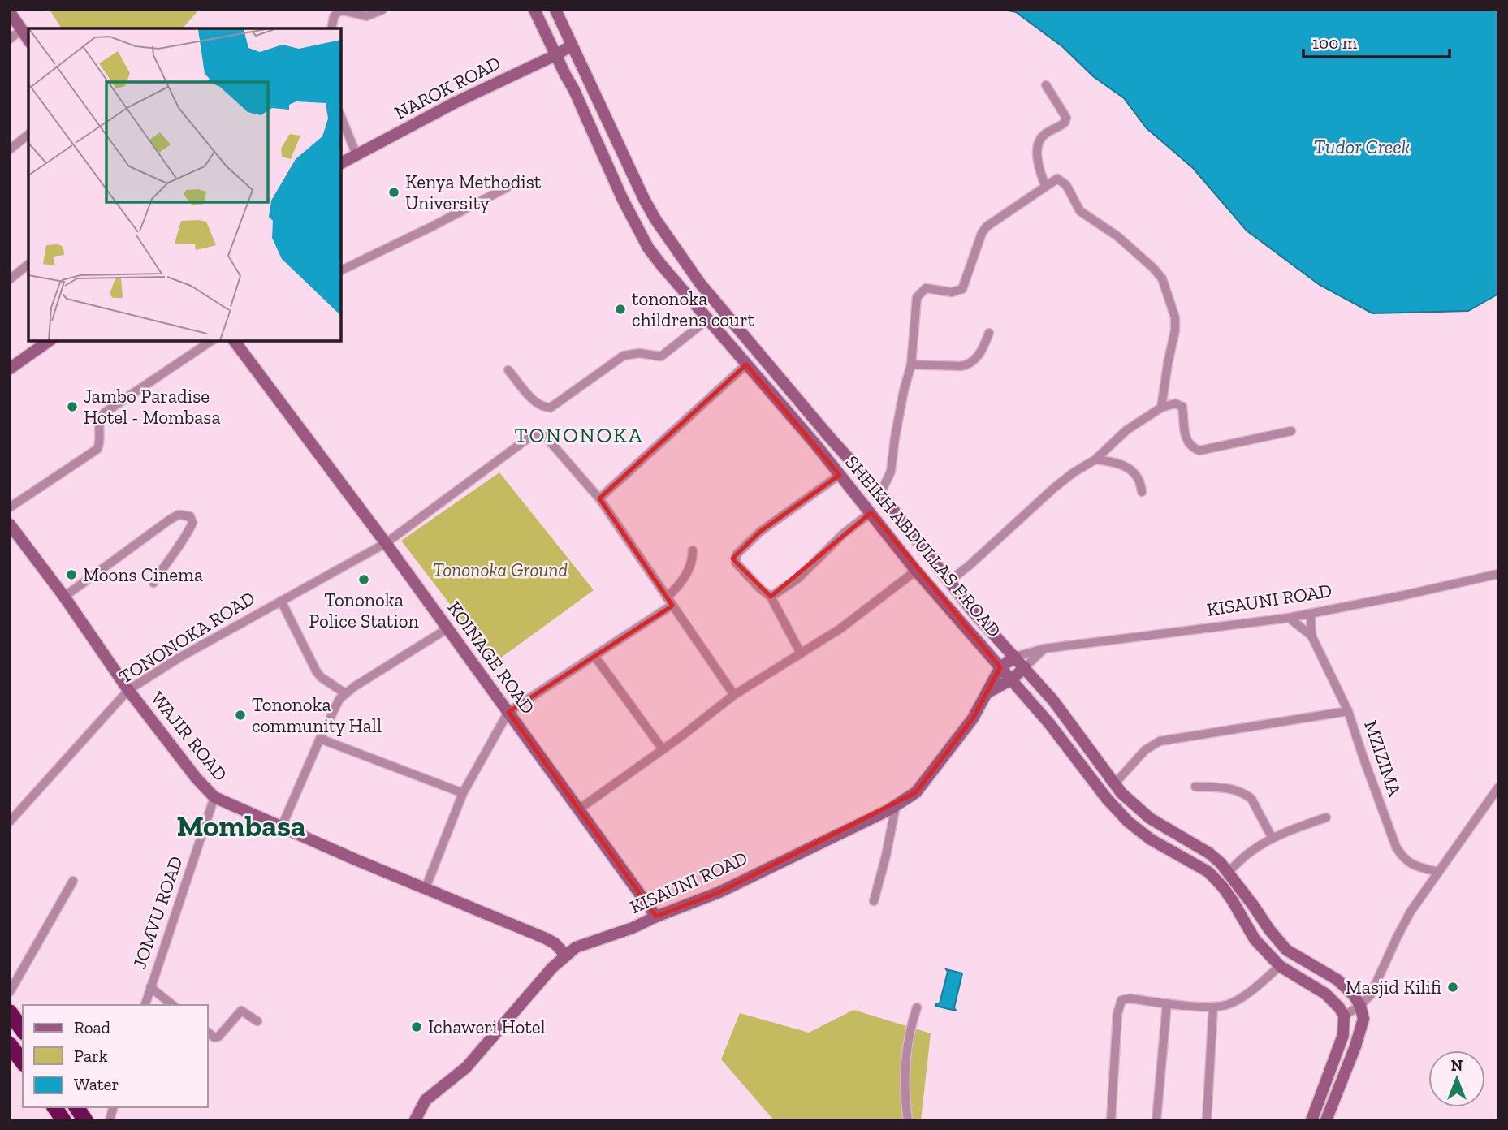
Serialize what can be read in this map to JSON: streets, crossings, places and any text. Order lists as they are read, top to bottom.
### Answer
{
  "streets": {
    "main road": [
      "NAROK ROAD",
      "SHEIKH ABDULLAS F.ROAD",
      "KISAUNI ROAD",
      "KOINAGE ROAD",
      "WAJIR ROAD"
    ],
    "street": ["TONONOKA ROAD", "MZIZIMA", "JOMVU ROAD"]
  },
  "crossings": [
    ["NAROK ROAD", "SHEIKH ABDULLAS F.ROAD"],
    ["SHEIKH ABDULLAS F.ROAD", "KISAUNI ROAD"],
    ["KISAUNI ROAD", "KOINAGE ROAD"],
    ["KISAUNI ROAD", "WAJIR ROAD"],
    ["TONONOKA ROAD", "KOINAGE ROAD"],
    ["TONONOKA ROAD", "WAJIR ROAD"],
    ["WAJIR ROAD", "JOMVU ROAD"]
  ],
  "districts": ["TONONOKA", "Mombasa"],
  "water": ["Tudor Creek"],
  "parks": ["Tononoka Ground"],
  "places": [
    "Kenya Methodist University",
    "tononoka childrens court",
    "Jambo Paradise Hotel - Mombasa",
    "Moons Cinema",
    "Tononoka Police Station",
    "Tononoka community Hall",
    "Masjid Kilifi",
    "Ichaweri Hotel"
  ],
  "legend": ["Road", "Park", "Water"],
  "scale_bar": "100 m",
  "north": "top"
}
